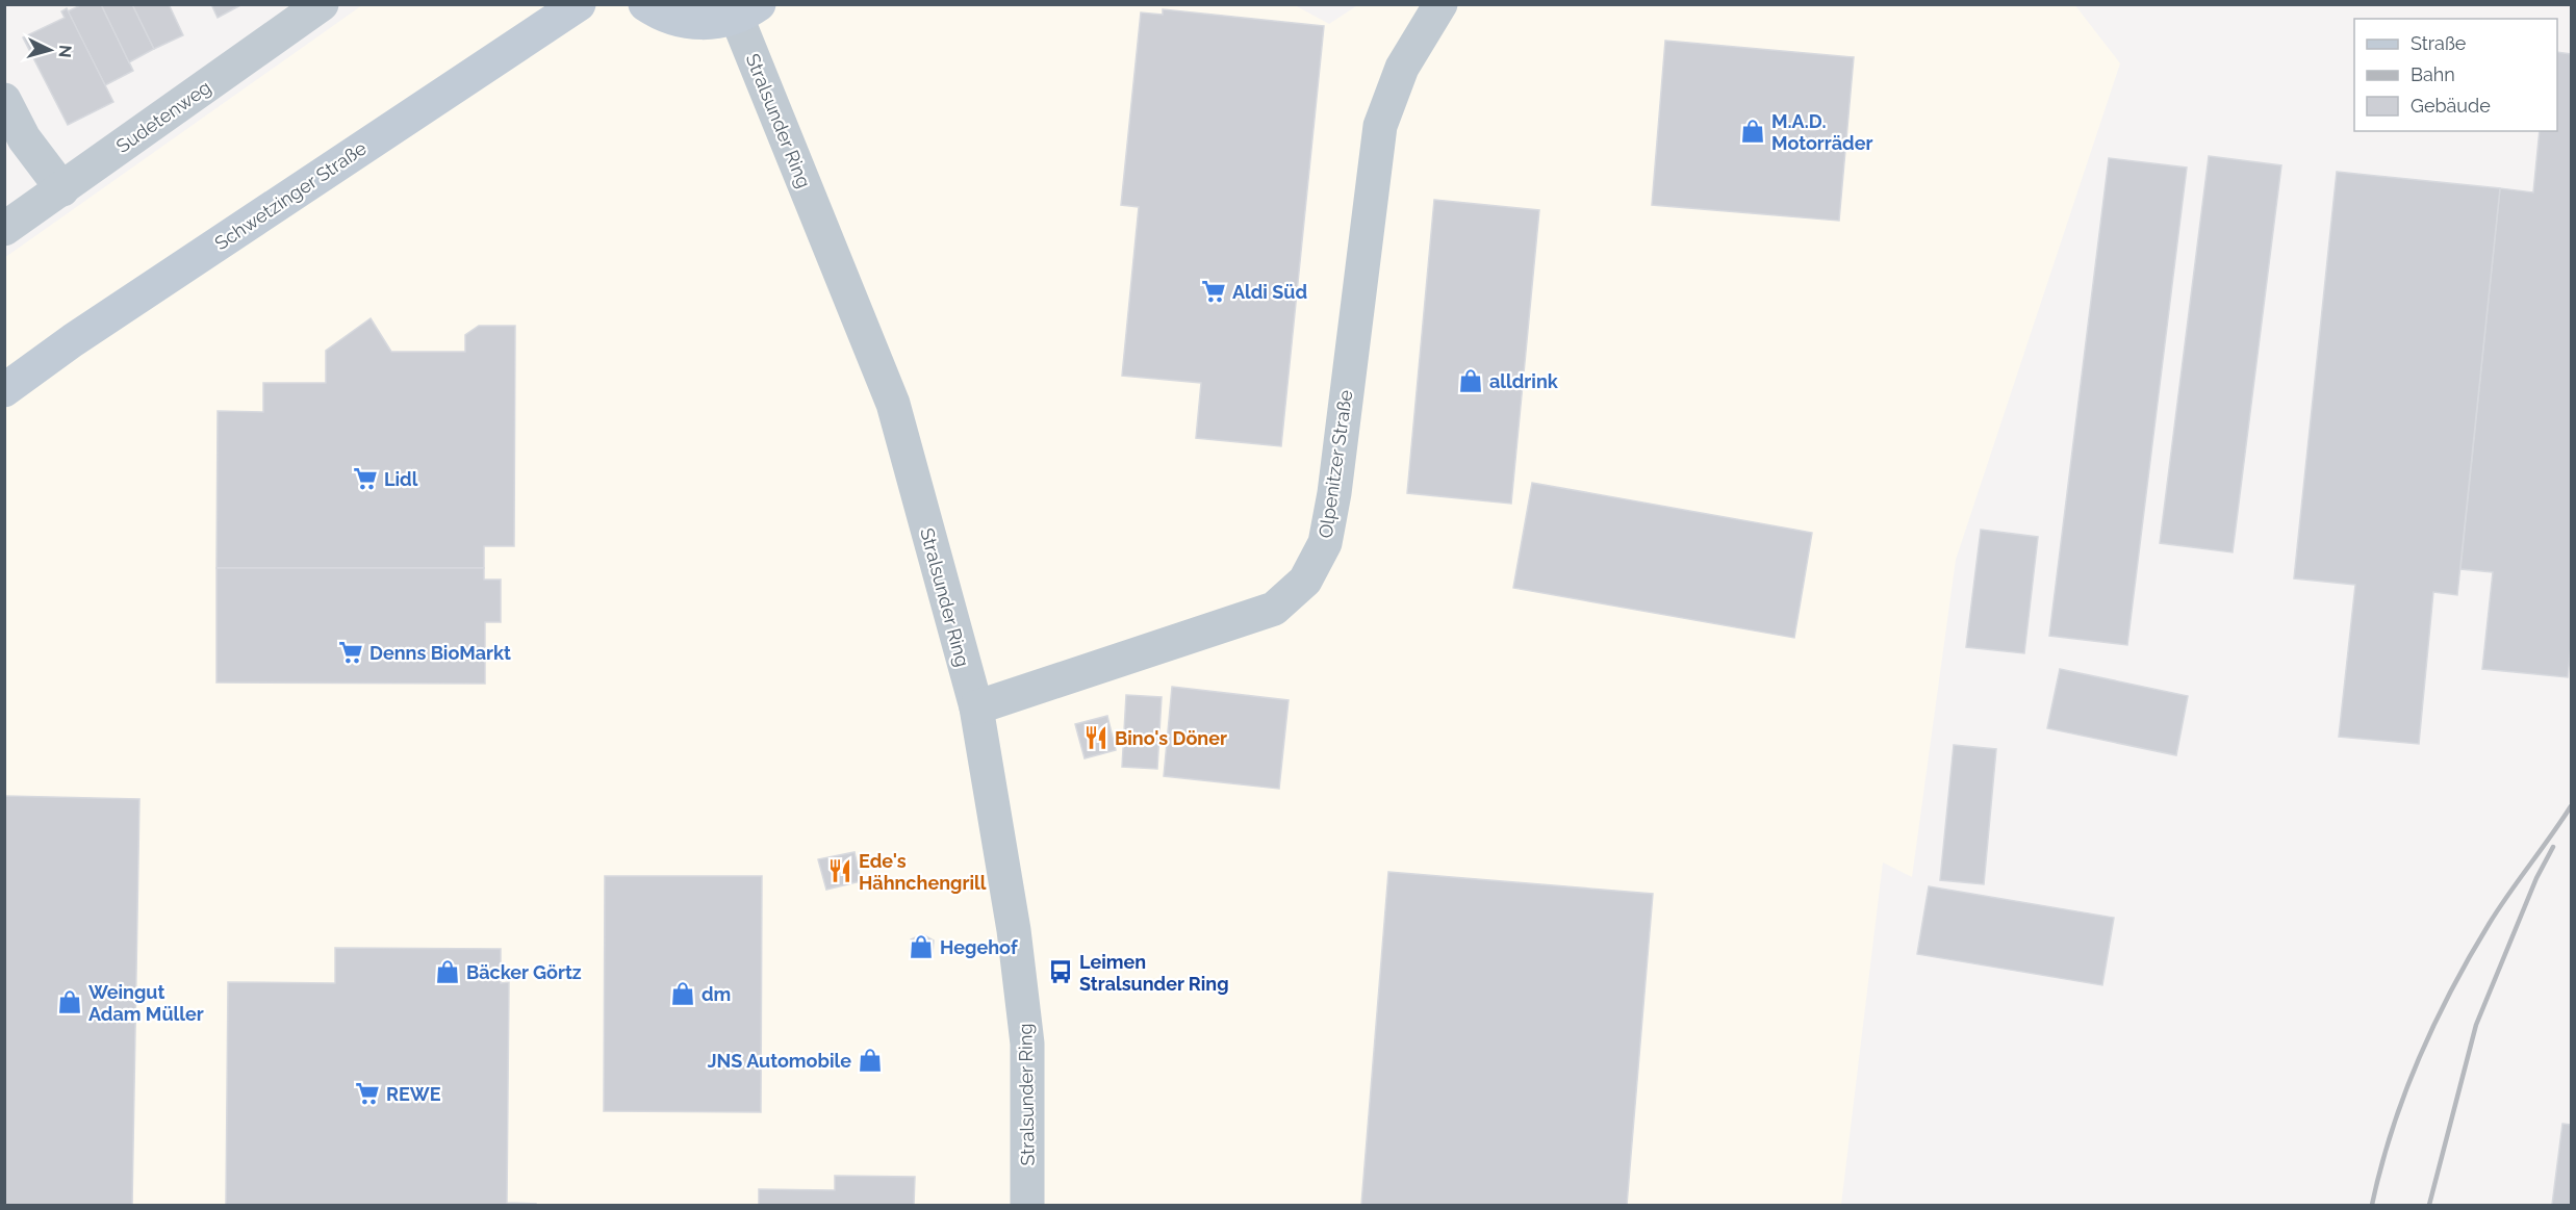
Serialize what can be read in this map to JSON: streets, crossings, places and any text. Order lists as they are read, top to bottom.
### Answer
{
  "streets": {
    "main road": ["Schwetzinger Straße"],
    "street": ["Sudetenweg", "Stralsunder Ring", "Olpenitzer Straße"]
  },
  "crossings": [
    ["Stralsunder Ring", "Olpenitzer Straße"]
  ],
  "places": {
    "shop": [
      "M.A.D. Motorräder",
      "alldrink",
      "Hegehof",
      "Bäcker Görtz",
      "dm",
      "Weingut Adam Müller",
      "JNS Automobile"
    ],
    "supermarket": [
      "Aldi Süd",
      "Lidl",
      "Denns BioMarkt",
      "REWE"
    ],
    "restaurant": ["Bino's Döner", "Ede's Hähnchengrill"],
    "bus stop": ["Leimen Stralsunder Ring"]
  },
  "legend": ["Straße", "Bahn", "Gebäude"],
  "north": "right"
}
